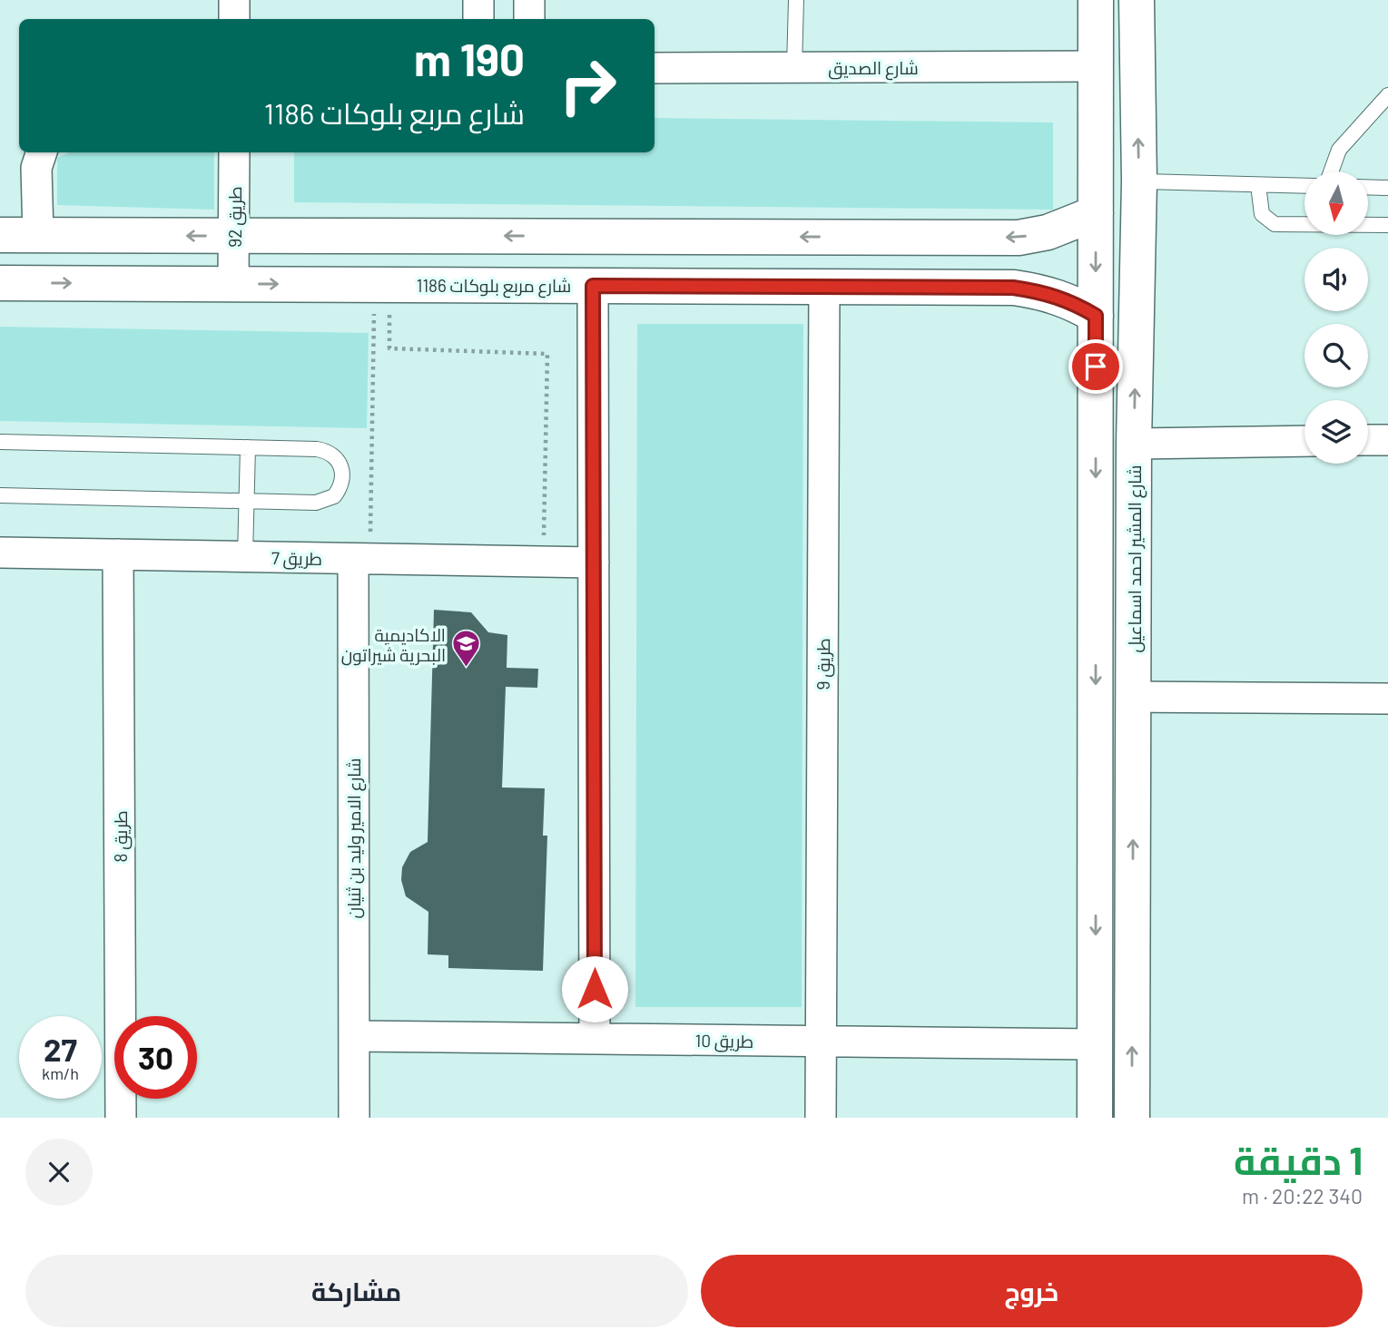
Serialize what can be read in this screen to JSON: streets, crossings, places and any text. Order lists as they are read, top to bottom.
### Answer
{
  "streets": {
    "street": [
      "شارع الصديق",
      "طريق 92",
      "شارع مربع بلوكات 1186",
      "طريق 7",
      "شارع المشير احمد اسماعيل",
      "طريق 9",
      "طريق 8",
      "شارع الامير وليد بن ثنيان",
      "طريق 10"
    ]
  },
  "crossings": [
    ["طريق 92", "شارع مربع بلوكات 1186"],
    ["شارع مربع بلوكات 1186", "طريق 9"],
    ["طريق 7", "طريق 8"],
    ["طريق 7", "شارع الامير وليد بن ثنيان"],
    ["طريق 9", "طريق 10"],
    ["شارع الامير وليد بن ثنيان", "طريق 10"]
  ],
  "places": {
    "school or university": ["الاكاديمية البحرية شيراتون"]
  },
  "north": "bottom",
  "page": {
    "turn": ["190 m", "شارع مربع بلوكات 1186"],
    "speed": "27 km/h",
    "limit": "30",
    "heading": ["1 دقيقة", "340 m · 20:22"],
    "buttons": ["خروج", "مشاركة"]
  }
}
